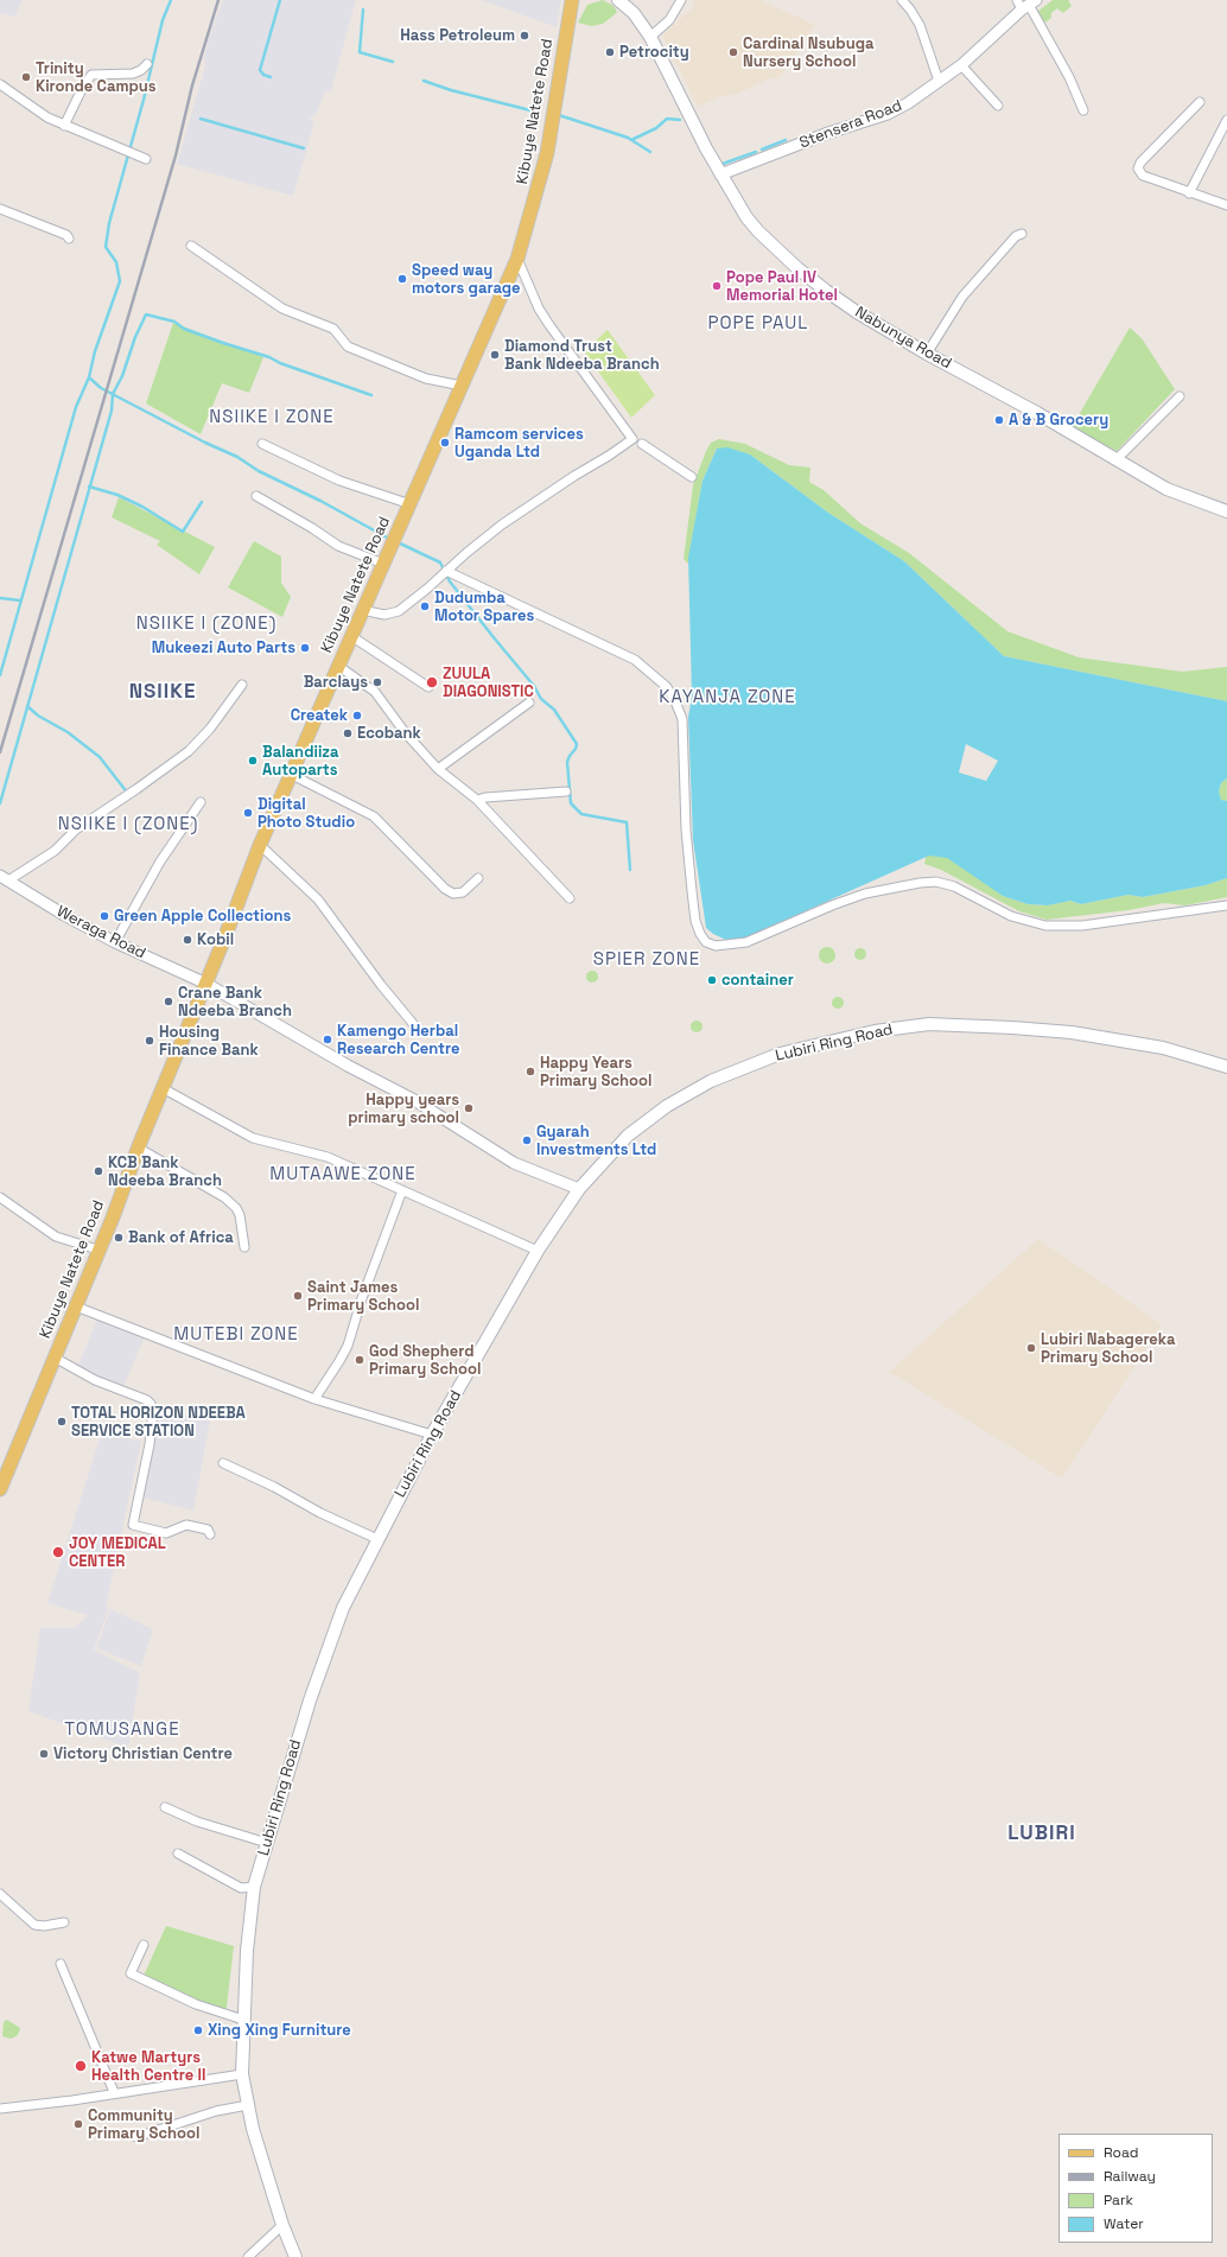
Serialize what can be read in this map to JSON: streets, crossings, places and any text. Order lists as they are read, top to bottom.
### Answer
{
  "streets": {
    "main road": ["Kibuye Natete Road", "Nabunya Road", "Lubiri Ring Road"],
    "street": ["Stensera Road", "Weraga Road"]
  },
  "crossings": [
    ["Kibuye Natete Road", "Weraga Road"],
    ["Stensera Road", "Nabunya Road"],
    ["Weraga Road", "Lubiri Ring Road"]
  ],
  "districts": [
    "POPE PAUL",
    "NSIIKE I ZONE",
    "NSIIKE I (ZONE)",
    "NSIIKE",
    "KAYANJA ZONE",
    "NSIIKE I (ZONE)",
    "SPIER ZONE",
    "MUTAAWE ZONE",
    "MUTEBI ZONE",
    "TOMUSANGE",
    "LUBIRI"
  ],
  "places": [
    "Hass Petroleum",
    "Petrocity",
    "Cardinal Nsubuga Nursery School",
    "Trinity Kironde Campus",
    "Speed way motors garage",
    "Pope Paul IV Memorial Hotel",
    "Diamond Trust Bank Ndeeba Branch",
    "A & B Grocery",
    "Ramcom services Uganda Ltd",
    "Dudumba Motor Spares",
    "Mukeezi Auto Parts",
    "Barclays",
    "ZUULA DIAGONISTIC",
    "Createk",
    "Ecobank",
    "Balandiiza Autoparts",
    "Digital Photo Studio",
    "Green Apple Collections",
    "Kobil",
    "container",
    "Crane Bank Ndeeba Branch",
    "Kamengo Herbal Research Centre",
    "Housing Finance Bank",
    "Happy Years Primary School",
    "Happy years primary school",
    "Gyarah Investments Ltd",
    "KCB Bank Ndeeba Branch",
    "Bank of Africa",
    "Saint James Primary School",
    "Lubiri Nabagereka Primary School",
    "God Shepherd Primary School",
    "TOTAL HORIZON NDEEBA SERVICE STATION",
    "JOY MEDICAL CENTER",
    "Victory Christian Centre",
    "Xing Xing Furniture",
    "Katwe Martyrs Health Centre II",
    "Community Primary School"
  ],
  "legend": [
    "Road",
    "Railway",
    "Park",
    "Water"
  ]
}
